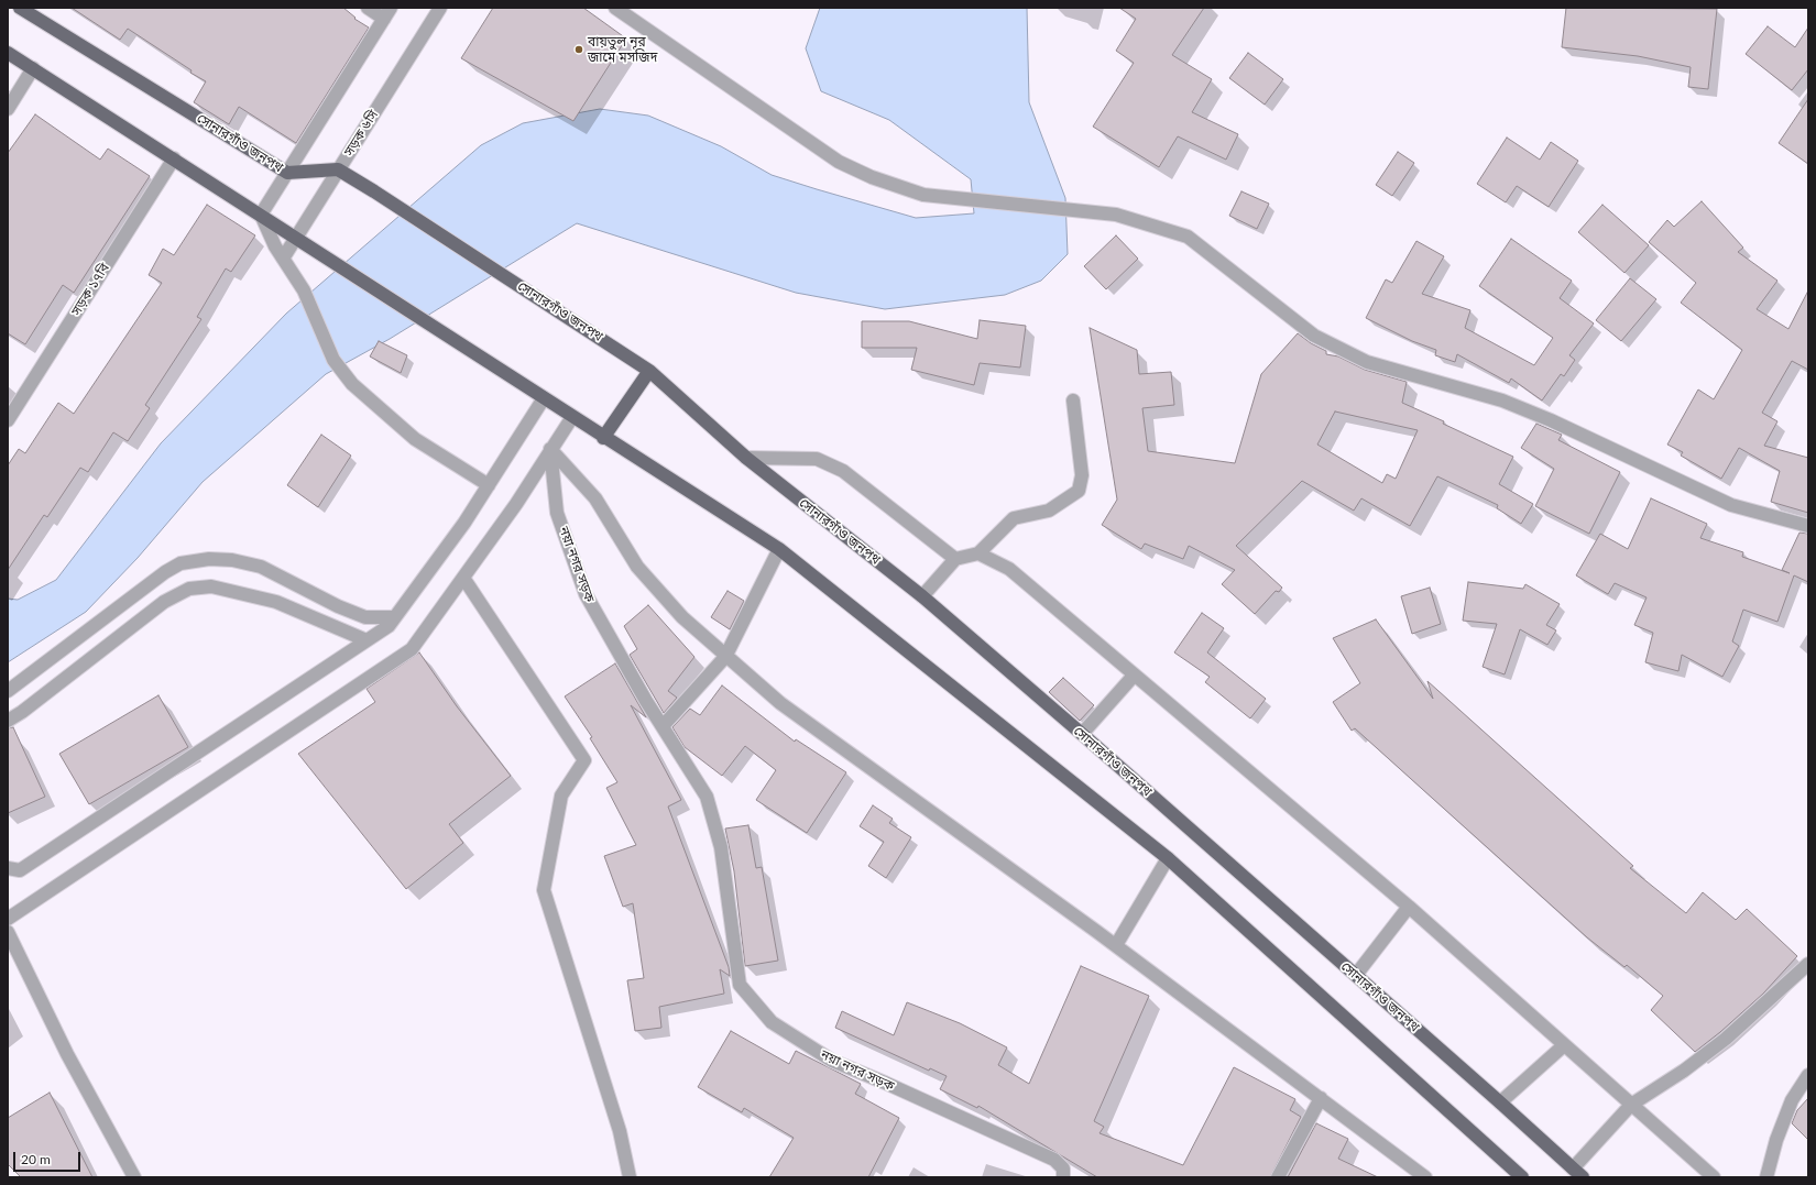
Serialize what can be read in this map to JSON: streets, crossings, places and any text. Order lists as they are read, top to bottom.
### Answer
{
  "streets": {
    "main road": ["সোনারগাঁও জনপথ"],
    "street": ["সড়ক ৬সি", "সড়ক ১৭বি", "নয়া নগর সড়ক"]
  },
  "crossings": [
    ["সড়ক ৬সি", "সোনারগাঁও জনপথ"]
  ],
  "places": ["বায়তুল নূর জামে মসজিদ"],
  "scale_bar": "20 m"
}
